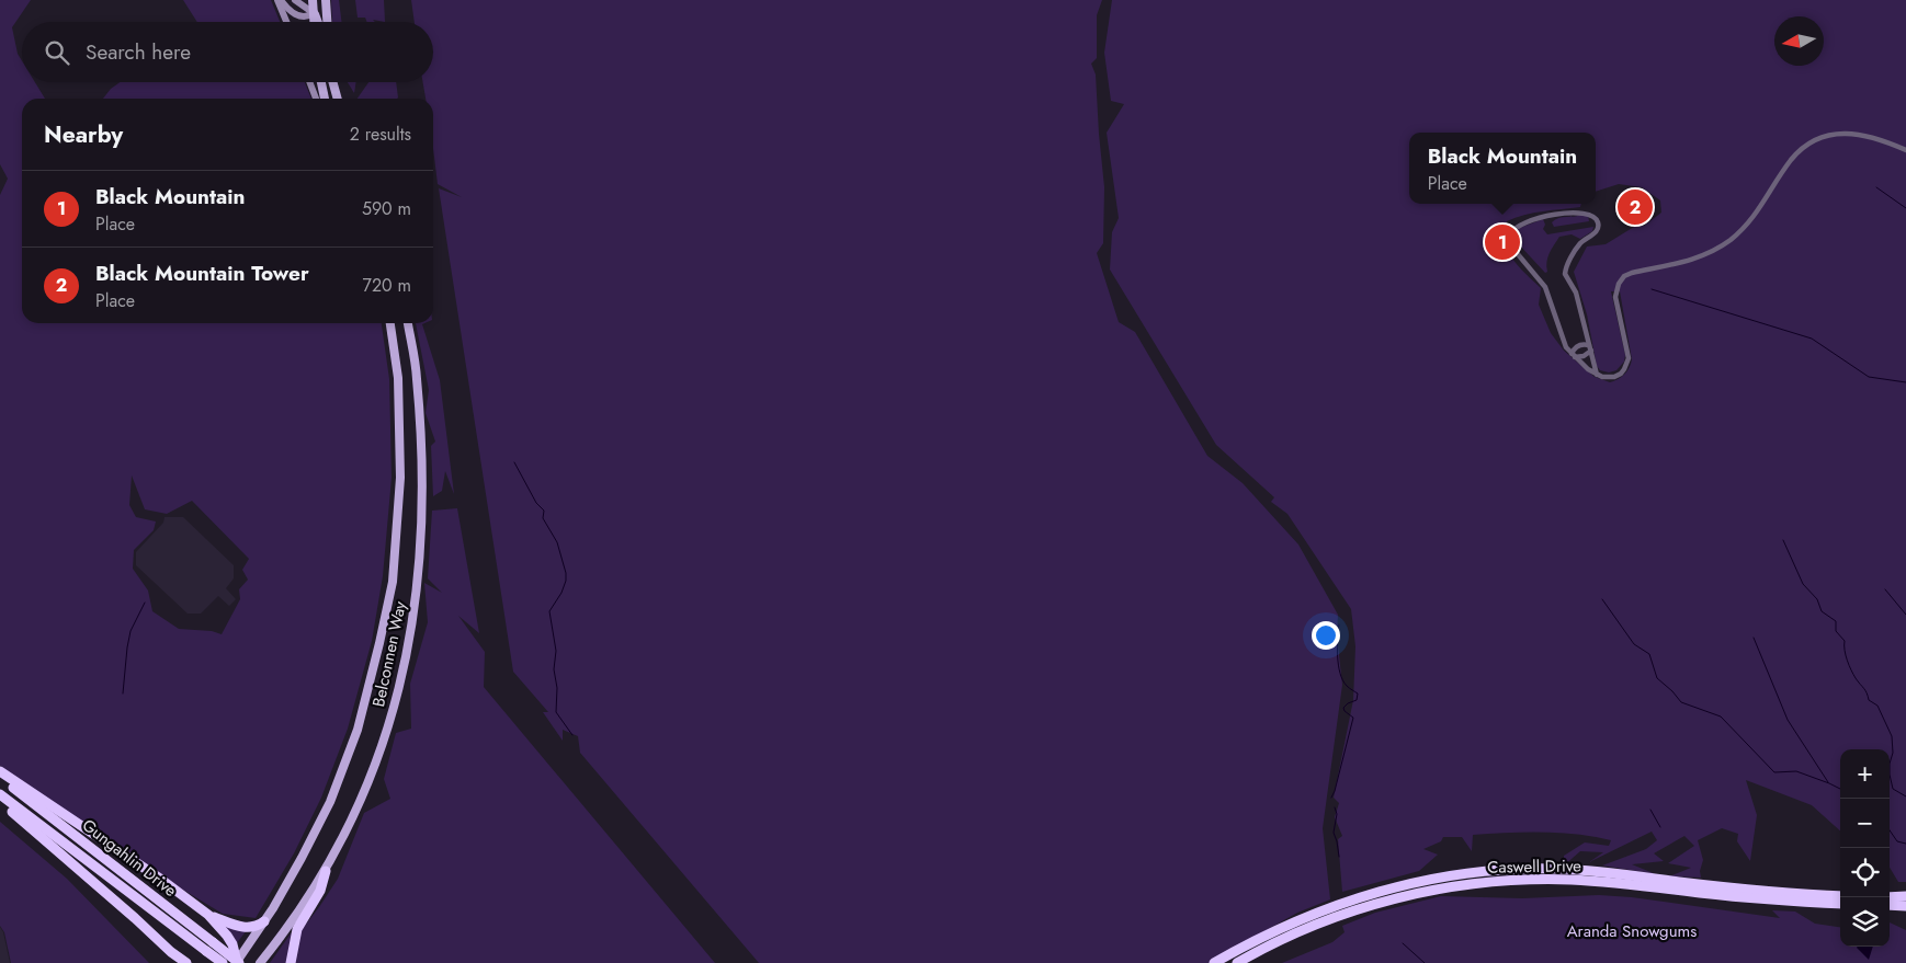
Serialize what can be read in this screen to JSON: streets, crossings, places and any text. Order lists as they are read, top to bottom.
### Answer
{
  "streets": {
    "highway": ["Gungahlin Drive", "Caswell Drive"],
    "main road": ["Belconnen Way"]
  },
  "crossings": [
    ["Belconnen Way", "Gungahlin Drive"]
  ],
  "parks": ["Aranda Snowgums"],
  "north": "left",
  "page": {
    "search": "Search here",
    "heading": ["Nearby", "2 results"],
    "popup": ["Black Mountain", "Place"],
    "list": [
      {
        "mark": "1",
        "name": "Black Mountain",
        "note": "Place",
        "value": "590 m"
      },
      {
        "mark": "2",
        "name": "Black Mountain Tower",
        "note": "Place",
        "value": "720 m"
      }
    ],
    "pins": ["2", "1"],
    "map_buttons": ["+", "−"]
  }
}
